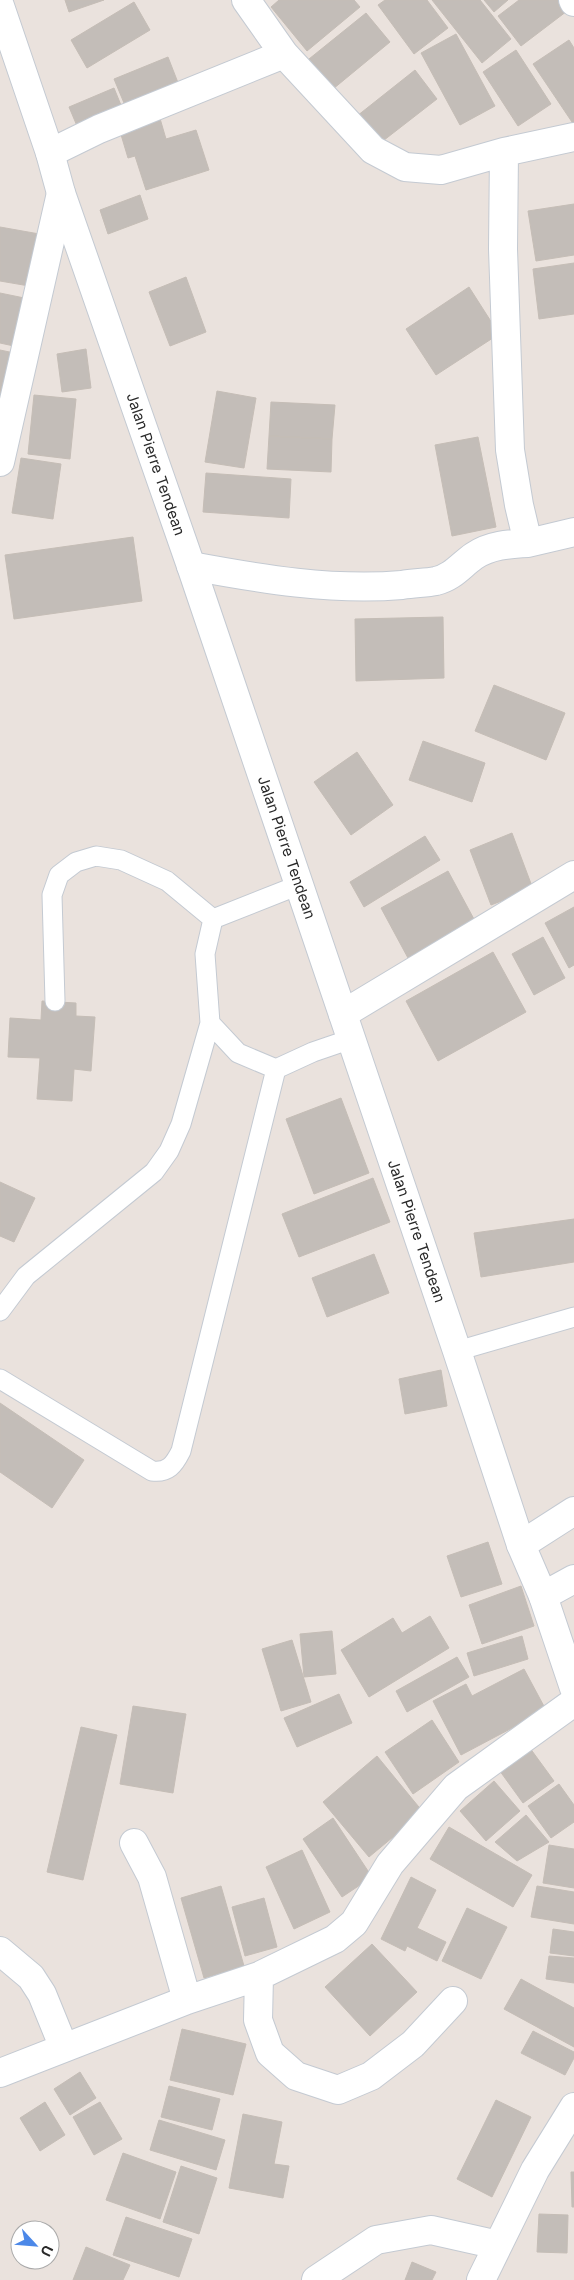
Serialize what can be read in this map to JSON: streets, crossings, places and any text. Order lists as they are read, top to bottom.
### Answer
{
  "streets": {
    "street": ["Jalan Pierre Tendean"]
  },
  "north": "bottom right"
}
